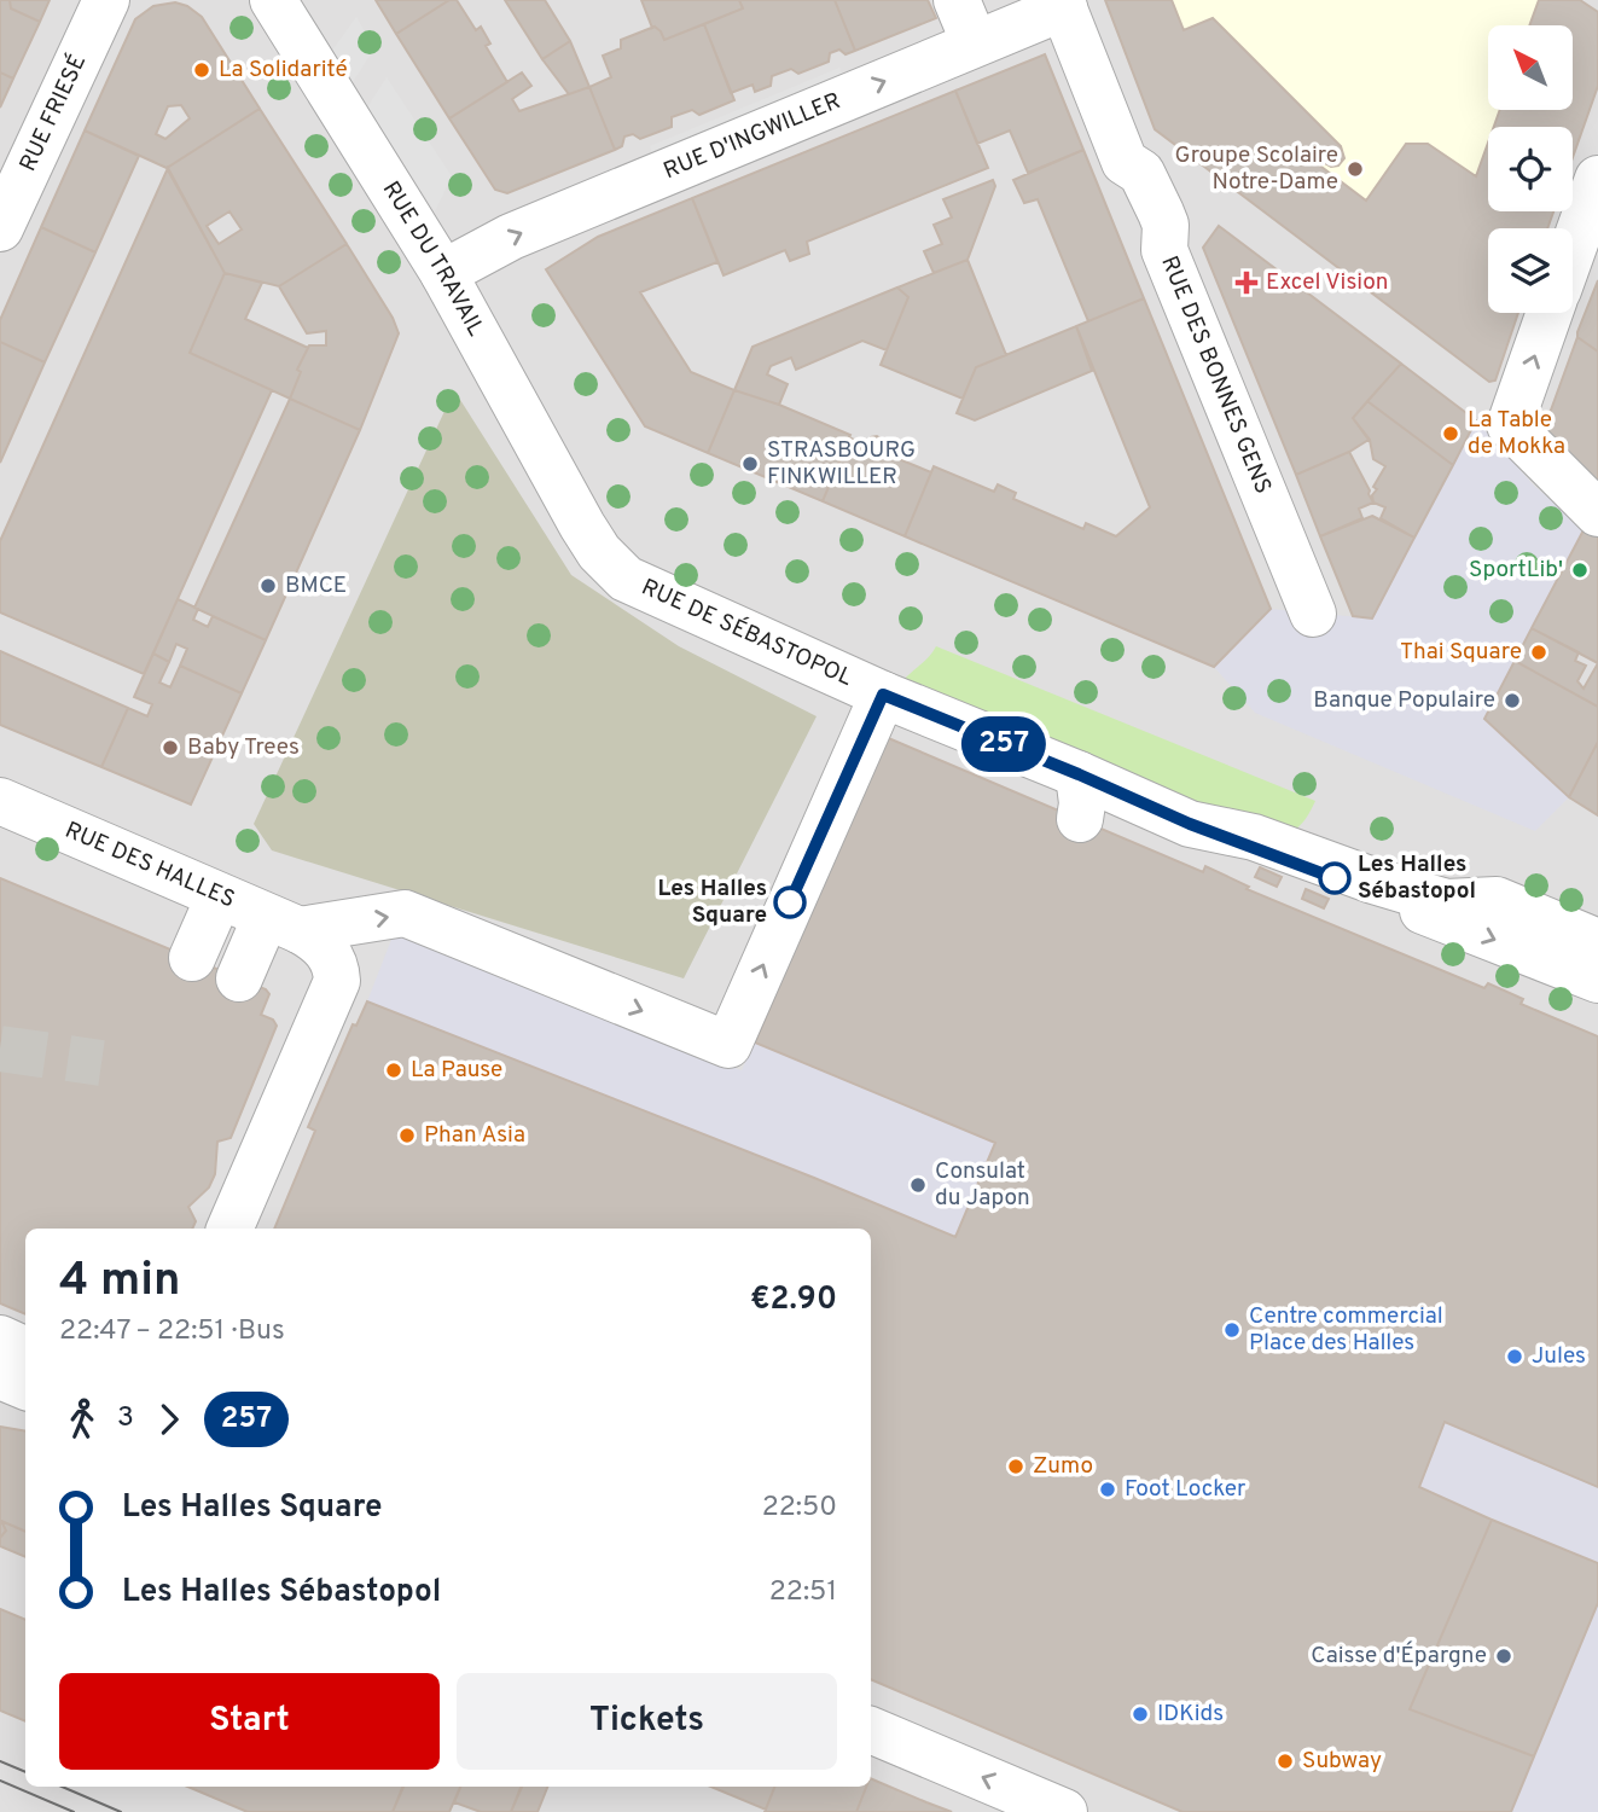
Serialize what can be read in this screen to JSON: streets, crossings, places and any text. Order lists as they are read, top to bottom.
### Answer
{
  "streets": {
    "street": [
      "RUE FRIESÉ",
      "RUE D'INGWILLER",
      "RUE DU TRAVAIL",
      "RUE DES BONNES GENS",
      "RUE DE SÉBASTOPOL",
      "RUE DES HALLES"
    ]
  },
  "crossings": [
    ["RUE D'INGWILLER", "RUE DU TRAVAIL"],
    ["RUE D'INGWILLER", "RUE DES BONNES GENS"],
    ["RUE DU TRAVAIL", "RUE DE SÉBASTOPOL"]
  ],
  "one_way": ["RUE D'INGWILLER"],
  "places": {
    "other": [
      "La Solidarité",
      "Groupe Scolaire Notre-Dame",
      "La Table de Mokka",
      "STRASBOURG FINKWILLER",
      "SportLib'",
      "BMCE",
      "Thai Square",
      "Banque Populaire",
      "Baby Trees",
      "Les Halles Sébastopol",
      "Les Halles Square",
      "La Pause",
      "Phan Asia",
      "Consulat du Japon",
      "Centre commercial Place des Halles",
      "Jules",
      "Zumo",
      "Foot Locker",
      "Caisse d'Épargne",
      "IDKids",
      "Subway"
    ],
    "health": ["Excel Vision"]
  },
  "lines": ["bus line 257"],
  "north": "top left",
  "page": {
    "on_map": "257",
    "heading": ["4 min", "22:47 – 22:51 · Bus", "€2.90"],
    "legs": ["3", "257"],
    "list": [
      {
        "name": "Les Halles Square",
        "value": "22:50"
      },
      {
        "name": "Les Halles Sébastopol",
        "value": "22:51"
      }
    ],
    "buttons": ["Start", "Tickets"]
  }
}
